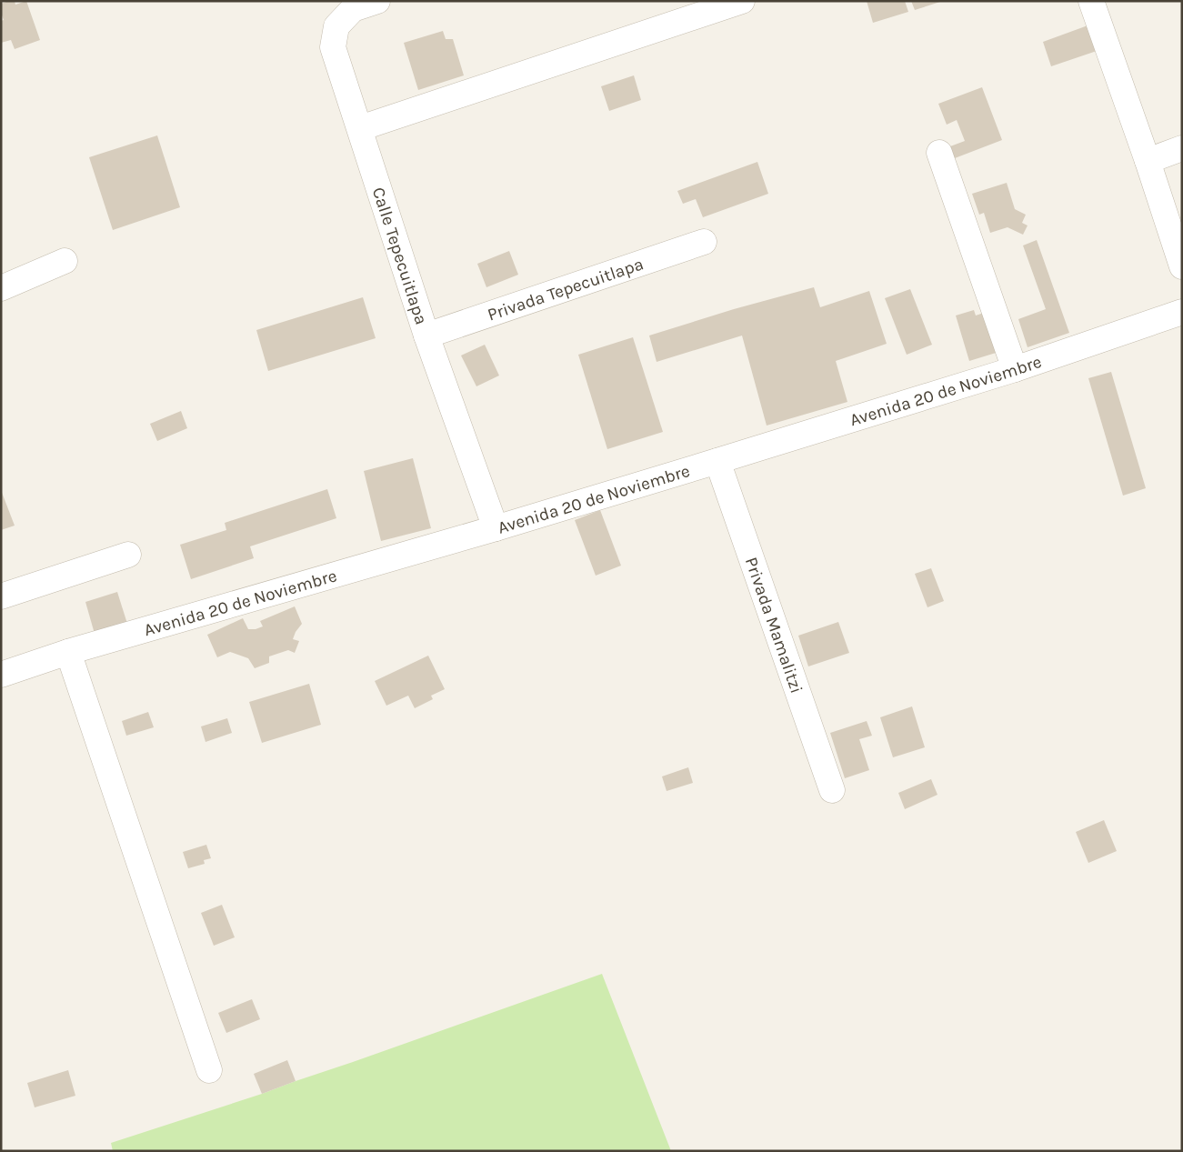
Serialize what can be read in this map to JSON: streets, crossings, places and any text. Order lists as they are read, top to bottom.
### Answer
{
  "streets": {
    "street": [
      "Calle Tepecuitlapa",
      "Privada Tepecuitlapa",
      "Avenida 20 de Noviembre",
      "Privada Mamalitzi"
    ]
  },
  "crossings": [
    ["Calle Tepecuitlapa", "Privada Tepecuitlapa"],
    ["Calle Tepecuitlapa", "Avenida 20 de Noviembre"],
    ["Avenida 20 de Noviembre", "Privada Mamalitzi"]
  ]
}
